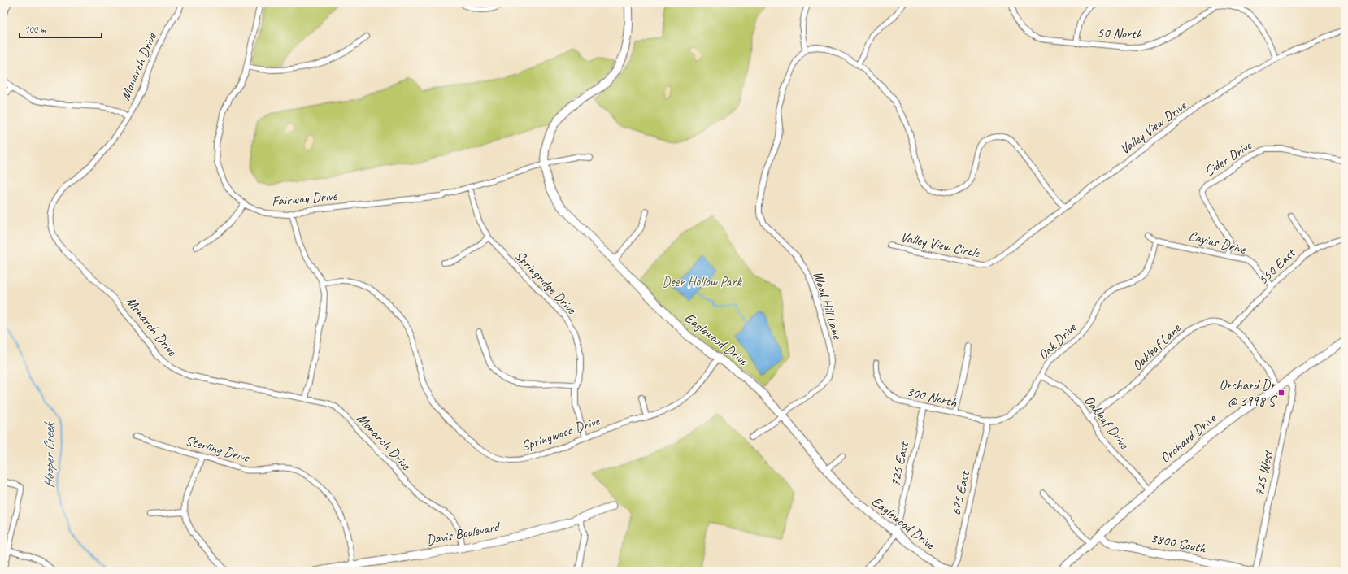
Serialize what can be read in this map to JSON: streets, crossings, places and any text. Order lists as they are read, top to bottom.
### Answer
{
  "streets": {
    "main road": [
      "Eaglewood Drive",
      "Orchard Drive",
      "Davis Boulevard",
      "3800 South"
    ],
    "street": [
      "50 North",
      "Monarch Drive",
      "Valley View Drive",
      "Sider Drive",
      "Fairway Drive",
      "Cayias Drive",
      "Valley View Circle",
      "550 East",
      "Springridge Drive",
      "Wood Hill Lane",
      "Oak Drive",
      "Oakleaf Lane",
      "300 North",
      "Oakleaf Drive",
      "Springwood Drive",
      "Sterling Drive",
      "725 East",
      "725 West",
      "675 East"
    ]
  },
  "crossings": [
    ["50 North", "Valley View Drive"],
    ["Monarch Drive", "Davis Boulevard"],
    ["Valley View Drive", "Valley View Circle"],
    ["Sider Drive", "Cayias Drive"],
    ["Fairway Drive", "Springridge Drive"],
    ["Fairway Drive", "Eaglewood Drive"],
    ["Cayias Drive", "550 East"],
    ["Cayias Drive", "Oak Drive"],
    ["550 East", "Oakleaf Lane"],
    ["Springridge Drive", "Springwood Drive"],
    ["Wood Hill Lane", "Eaglewood Drive"],
    ["Eaglewood Drive", "Springwood Drive"],
    ["Eaglewood Drive", "725 East"],
    ["Oak Drive", "300 North"],
    ["Oak Drive", "Oakleaf Drive"],
    ["Oak Drive", "675 East"],
    ["Oakleaf Lane", "Oakleaf Drive"],
    ["Oakleaf Lane", "Orchard Drive"],
    ["300 North", "725 East"],
    ["300 North", "675 East"],
    ["Oakleaf Drive", "Orchard Drive"],
    ["Orchard Drive", "725 West"],
    ["Orchard Drive", "3800 South"],
    ["Sterling Drive", "Davis Boulevard"],
    ["725 West", "3800 South"]
  ],
  "water": ["Hooper Creek"],
  "parks": ["Deer Hollow Park"],
  "places": {
    "transit": ["Orchard Dr @ 3998 S"]
  },
  "scale_bar": "100 m"
}
